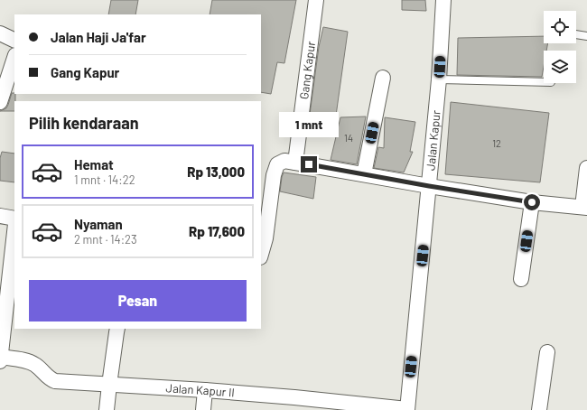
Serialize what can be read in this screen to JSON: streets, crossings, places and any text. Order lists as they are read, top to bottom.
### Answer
{
  "streets": {
    "street": ["Gang Kapur", "Jalan Kapur", "Jalan Kapur II"]
  },
  "crossings": [
    ["Jalan Kapur", "Jalan Kapur II"]
  ],
  "house_numbers": ["14", "12"],
  "page": {
    "banner": ["Jalan Haji Ja'far", "Gang Kapur"],
    "heading": "Pilih kendaraan",
    "bubble": "1 mnt",
    "list": [
      {
        "name": "Hemat",
        "note": "1 mnt · 14:22",
        "value": "Rp 13,000"
      },
      {
        "name": "Nyaman",
        "note": "2 mnt · 14:23",
        "value": "Rp 17,600"
      }
    ],
    "buttons": "Pesan"
  }
}
